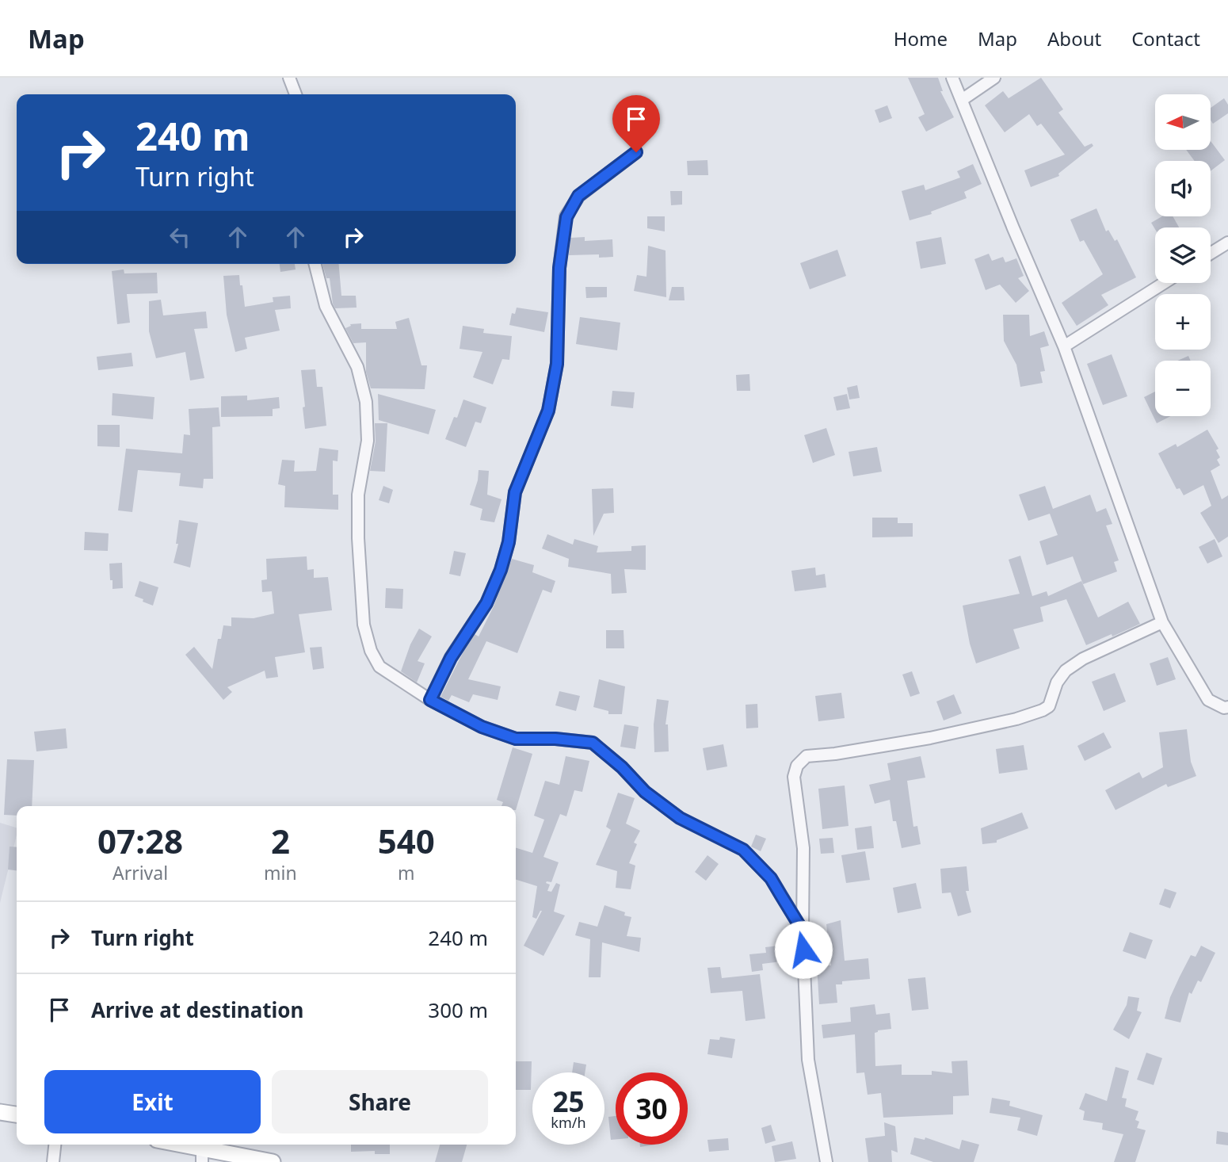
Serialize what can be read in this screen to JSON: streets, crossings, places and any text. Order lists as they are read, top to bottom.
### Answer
{
  "north": "left",
  "page": {
    "header": "Map",
    "nav": [
      "Home",
      "Map",
      "About",
      "Contact"
    ],
    "map_buttons": ["+", "−"],
    "turn": ["240 m", "Turn right"],
    "eta": [
      "07:28",
      "Arrival",
      "2",
      "min",
      "540",
      "m"
    ],
    "list": [
      {
        "name": "Turn right",
        "value": "240 m"
      },
      {
        "name": "Arrive at destination",
        "value": "300 m"
      }
    ],
    "buttons": ["Exit", "Share"],
    "speed": "25 km/h",
    "limit": "30"
  }
}
